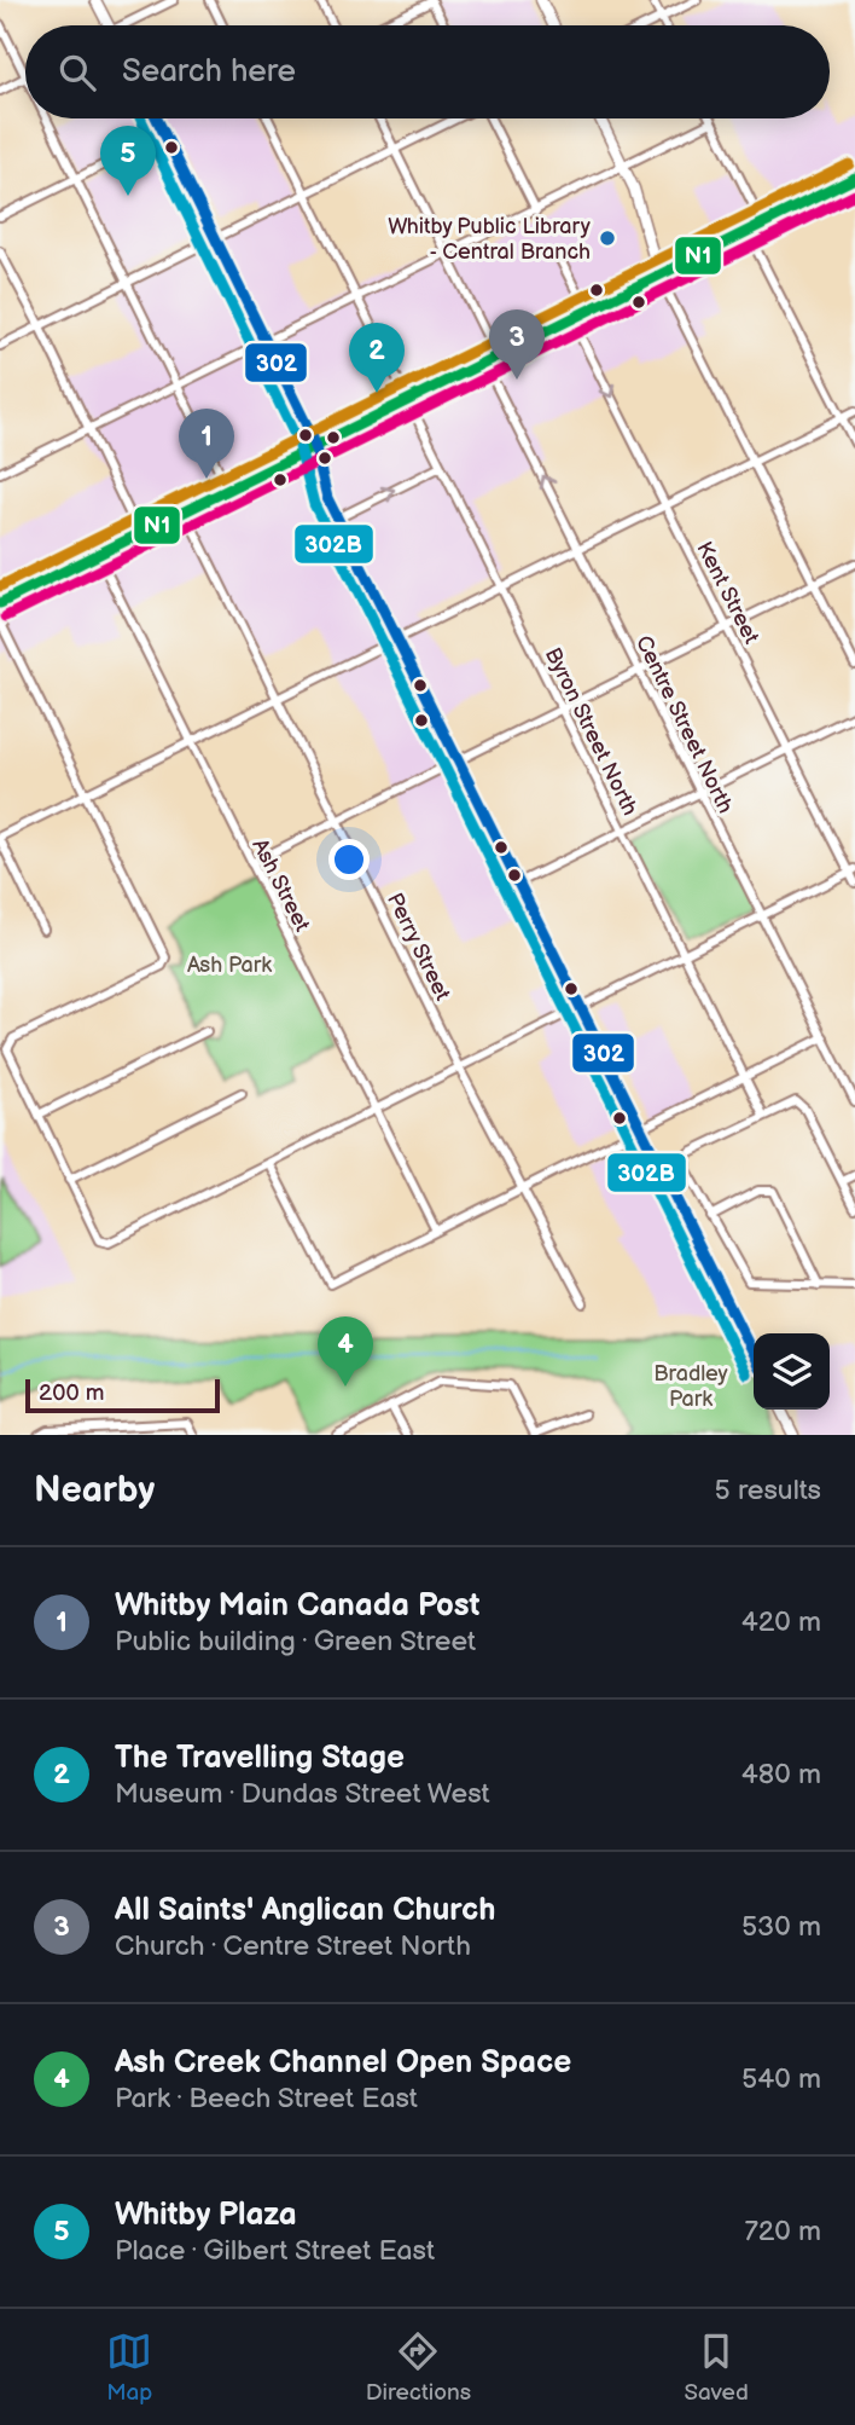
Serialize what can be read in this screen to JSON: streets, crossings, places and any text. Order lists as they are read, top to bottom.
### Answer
{
  "streets": {
    "street": [
      "Kent Street",
      "Centre Street North",
      "Byron Street North",
      "Ash Street",
      "Perry Street"
    ]
  },
  "parks": ["Ash Park", "Bradley Park"],
  "places": ["Whitby Public Library - Central Branch"],
  "lines": ["transit line 302", "transit line 302B", "transit line N1"],
  "scale_bar": "200 m",
  "page": {
    "search": "Search here",
    "pins": [
      "5",
      "3",
      "2",
      "1",
      "4"
    ],
    "scale": "200 m",
    "heading": ["Nearby", "5 results"],
    "list": [
      {
        "mark": "1",
        "name": "Whitby Main Canada Post",
        "note": "Public building · Green Street",
        "value": "420 m"
      },
      {
        "mark": "2",
        "name": "The Travelling Stage",
        "note": "Museum · Dundas Street West",
        "value": "480 m"
      },
      {
        "mark": "3",
        "name": "All Saints' Anglican Church",
        "note": "Church · Centre Street North",
        "value": "530 m"
      },
      {
        "mark": "4",
        "name": "Ash Creek Channel Open Space",
        "note": "Park · Beech Street East",
        "value": "540 m"
      },
      {
        "mark": "5",
        "name": "Whitby Plaza",
        "note": "Place · Gilbert Street East",
        "value": "720 m"
      }
    ],
    "nav": ["Map", "Directions", "Saved"]
  }
}
